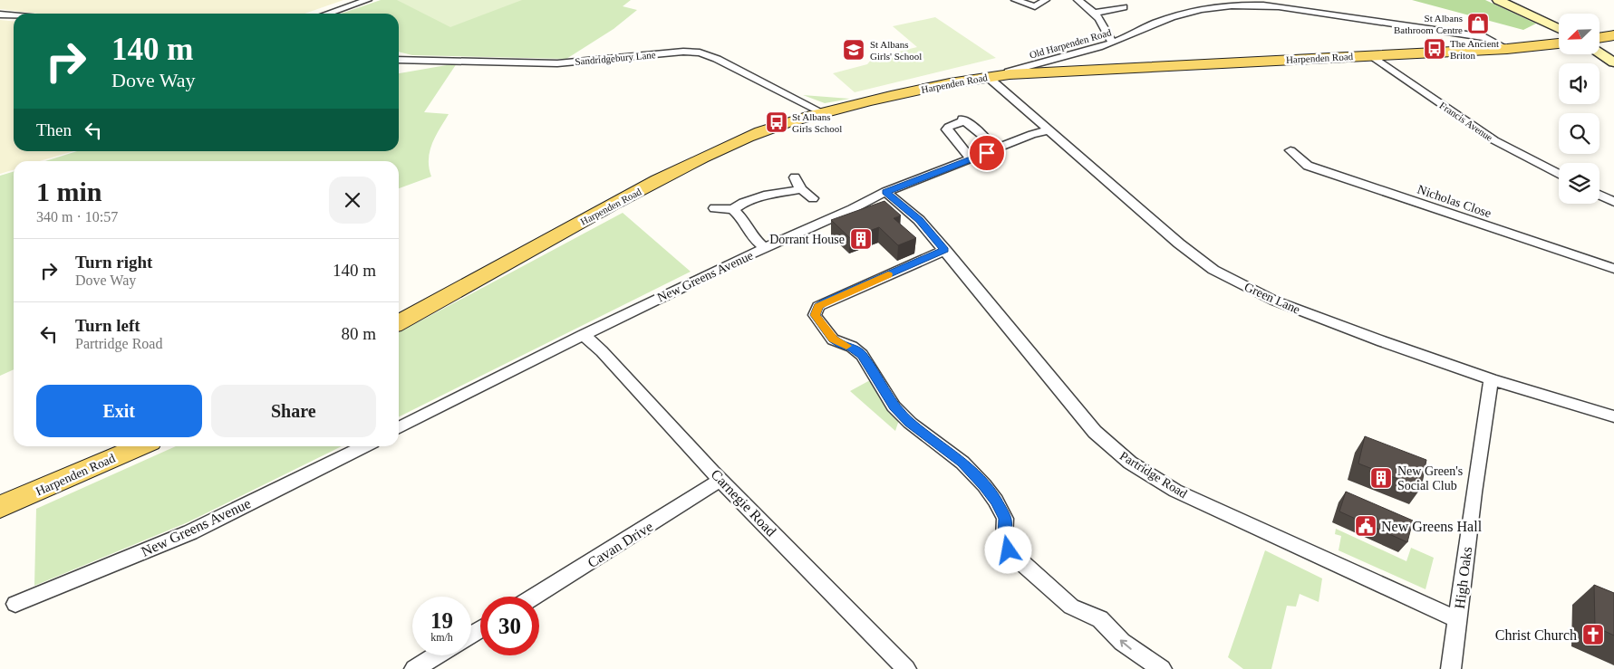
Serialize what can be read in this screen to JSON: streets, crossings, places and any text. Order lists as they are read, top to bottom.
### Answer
{
  "streets": {
    "main road": ["Harpenden Road"],
    "street": [
      "Old Harpenden Road",
      "Sandridgebury Lane",
      "Francis Avenue",
      "Nicholas Close",
      "New Greens Avenue",
      "Green Lane",
      "Partridge Road",
      "Carnegie Road",
      "Cavan Drive",
      "High Oaks"
    ]
  },
  "crossings": [
    ["Old Harpenden Road", "Harpenden Road"],
    ["Sandridgebury Lane", "Harpenden Road"],
    ["Harpenden Road", "Francis Avenue"],
    ["Harpenden Road", "Green Lane"],
    ["New Greens Avenue", "Green Lane"],
    ["New Greens Avenue", "Partridge Road"],
    ["New Greens Avenue", "Carnegie Road"],
    ["Green Lane", "High Oaks"],
    ["Partridge Road", "High Oaks"],
    ["Carnegie Road", "Cavan Drive"]
  ],
  "places": {
    "shop": ["St Albans Bathroom Centre"],
    "bus stop": ["The Ancient Briton", "St Albans Girls School"],
    "school or university": ["St Albans Girls' School"],
    "building": ["Dorrant House", "New Green's Social Club"],
    "public building": ["New Greens Hall"],
    "church": ["Christ Church"]
  },
  "north": "bottom left",
  "page": {
    "turn": ["140 m", "Dove Way"],
    "then": "Then",
    "heading": ["1 min", "340 m · 10:57"],
    "list": [
      {
        "name": "Turn right",
        "note": "Dove Way",
        "value": "140 m"
      },
      {
        "name": "Turn left",
        "note": "Partridge Road",
        "value": "80 m"
      }
    ],
    "buttons": ["Exit", "Share"],
    "speed": "19 km/h",
    "limit": "30"
  }
}
